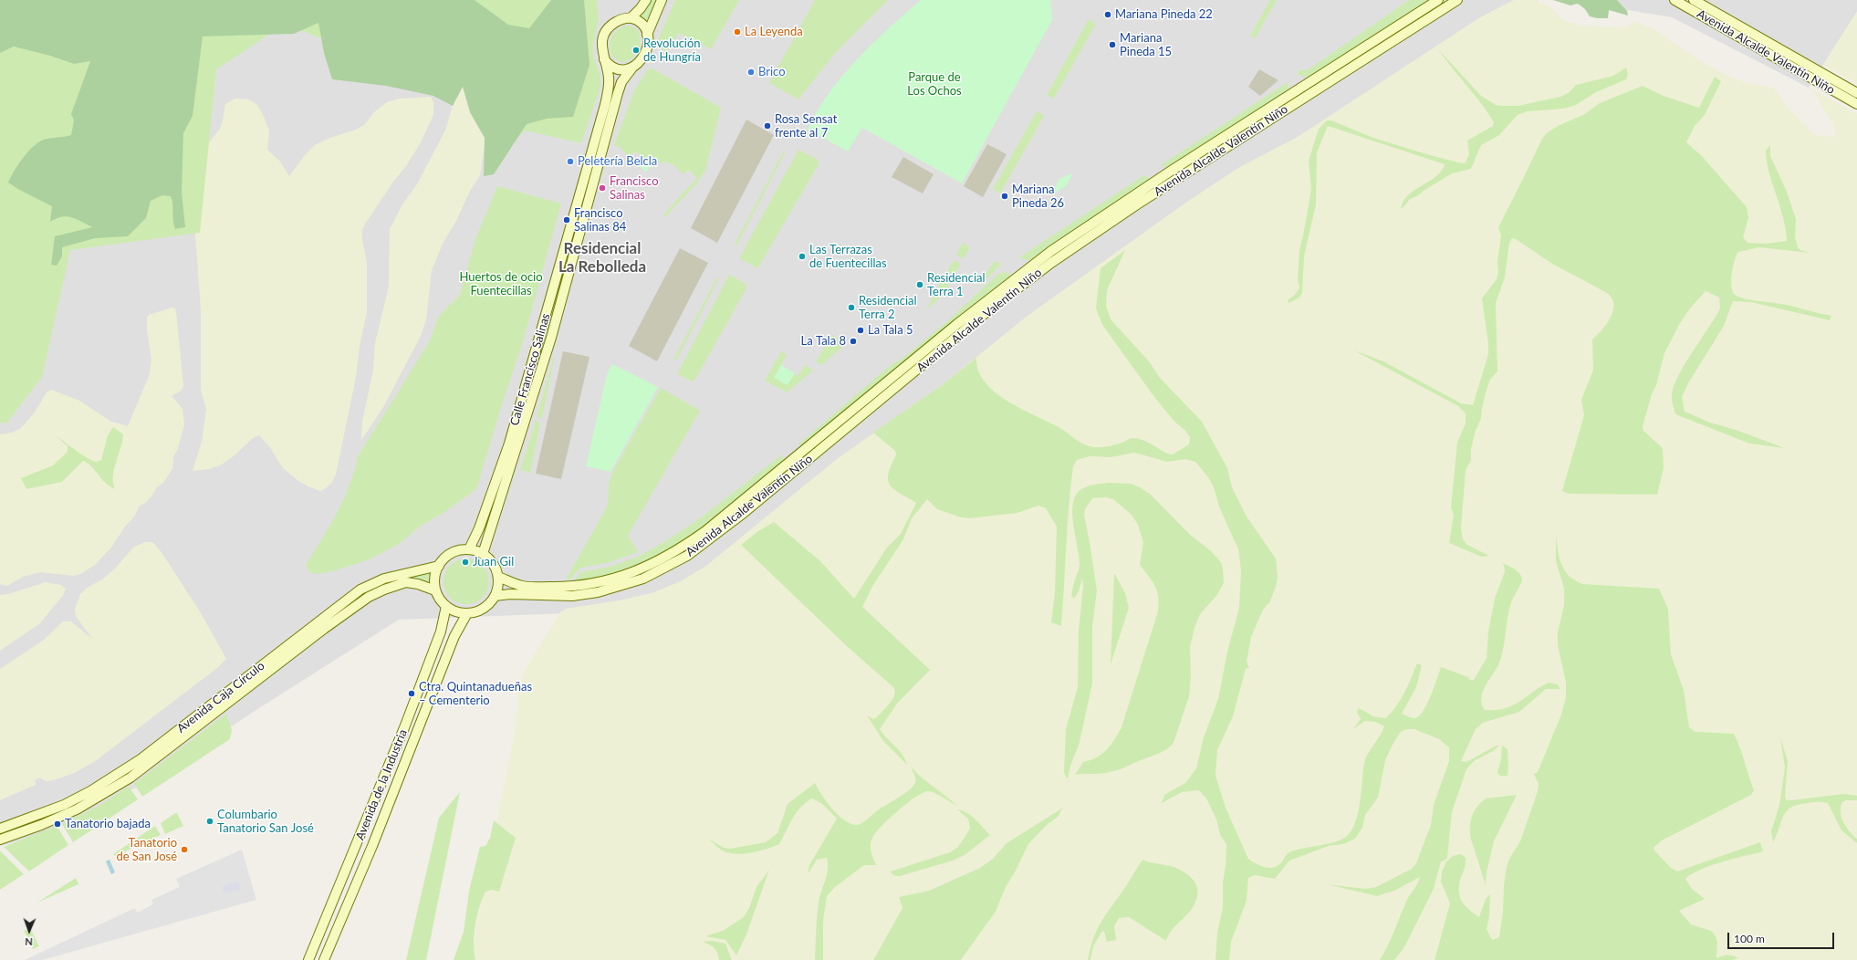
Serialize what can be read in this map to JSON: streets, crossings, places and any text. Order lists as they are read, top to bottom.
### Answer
{
  "streets": {
    "main road": [
      "Avenida Alcalde Valentín Niño",
      "Calle Francisco Salinas",
      "Avenida Caja Círculo",
      "Avenida de la Industria"
    ]
  },
  "crossings": [
    ["Avenida Alcalde Valentín Niño", "Calle Francisco Salinas"],
    ["Avenida Alcalde Valentín Niño", "Avenida Caja Círculo"],
    ["Avenida Alcalde Valentín Niño", "Avenida de la Industria"],
    ["Calle Francisco Salinas", "Avenida Caja Círculo"],
    ["Calle Francisco Salinas", "Avenida de la Industria"],
    ["Avenida Caja Círculo", "Avenida de la Industria"]
  ],
  "districts": ["Residencial La Rebolleda"],
  "parks": ["Parque de Los Ochos", "Huertos de ocio Fuentecillas"],
  "places": [
    "Mariana Pineda 22",
    "La Leyenda",
    "Mariana Pineda 15",
    "Revolución de Hungría",
    "Brico",
    "Rosa Sensat frente al 7",
    "Peletería Belcla",
    "Francisco Salinas",
    "Mariana Pineda 26",
    "Francisco Salinas 84",
    "Las Terrazas de Fuentecillas",
    "Residencial Terra 1",
    "Residencial Terra 2",
    "La Tala 5",
    "La Tala 8",
    "Juan Gil",
    "Ctra. Quintanadueñas – Cementerio",
    "Columbario Tanatorio San José",
    "Tanatorio bajada",
    "Tanatorio de San José"
  ],
  "scale_bar": "100 m",
  "north": "bottom"
}
